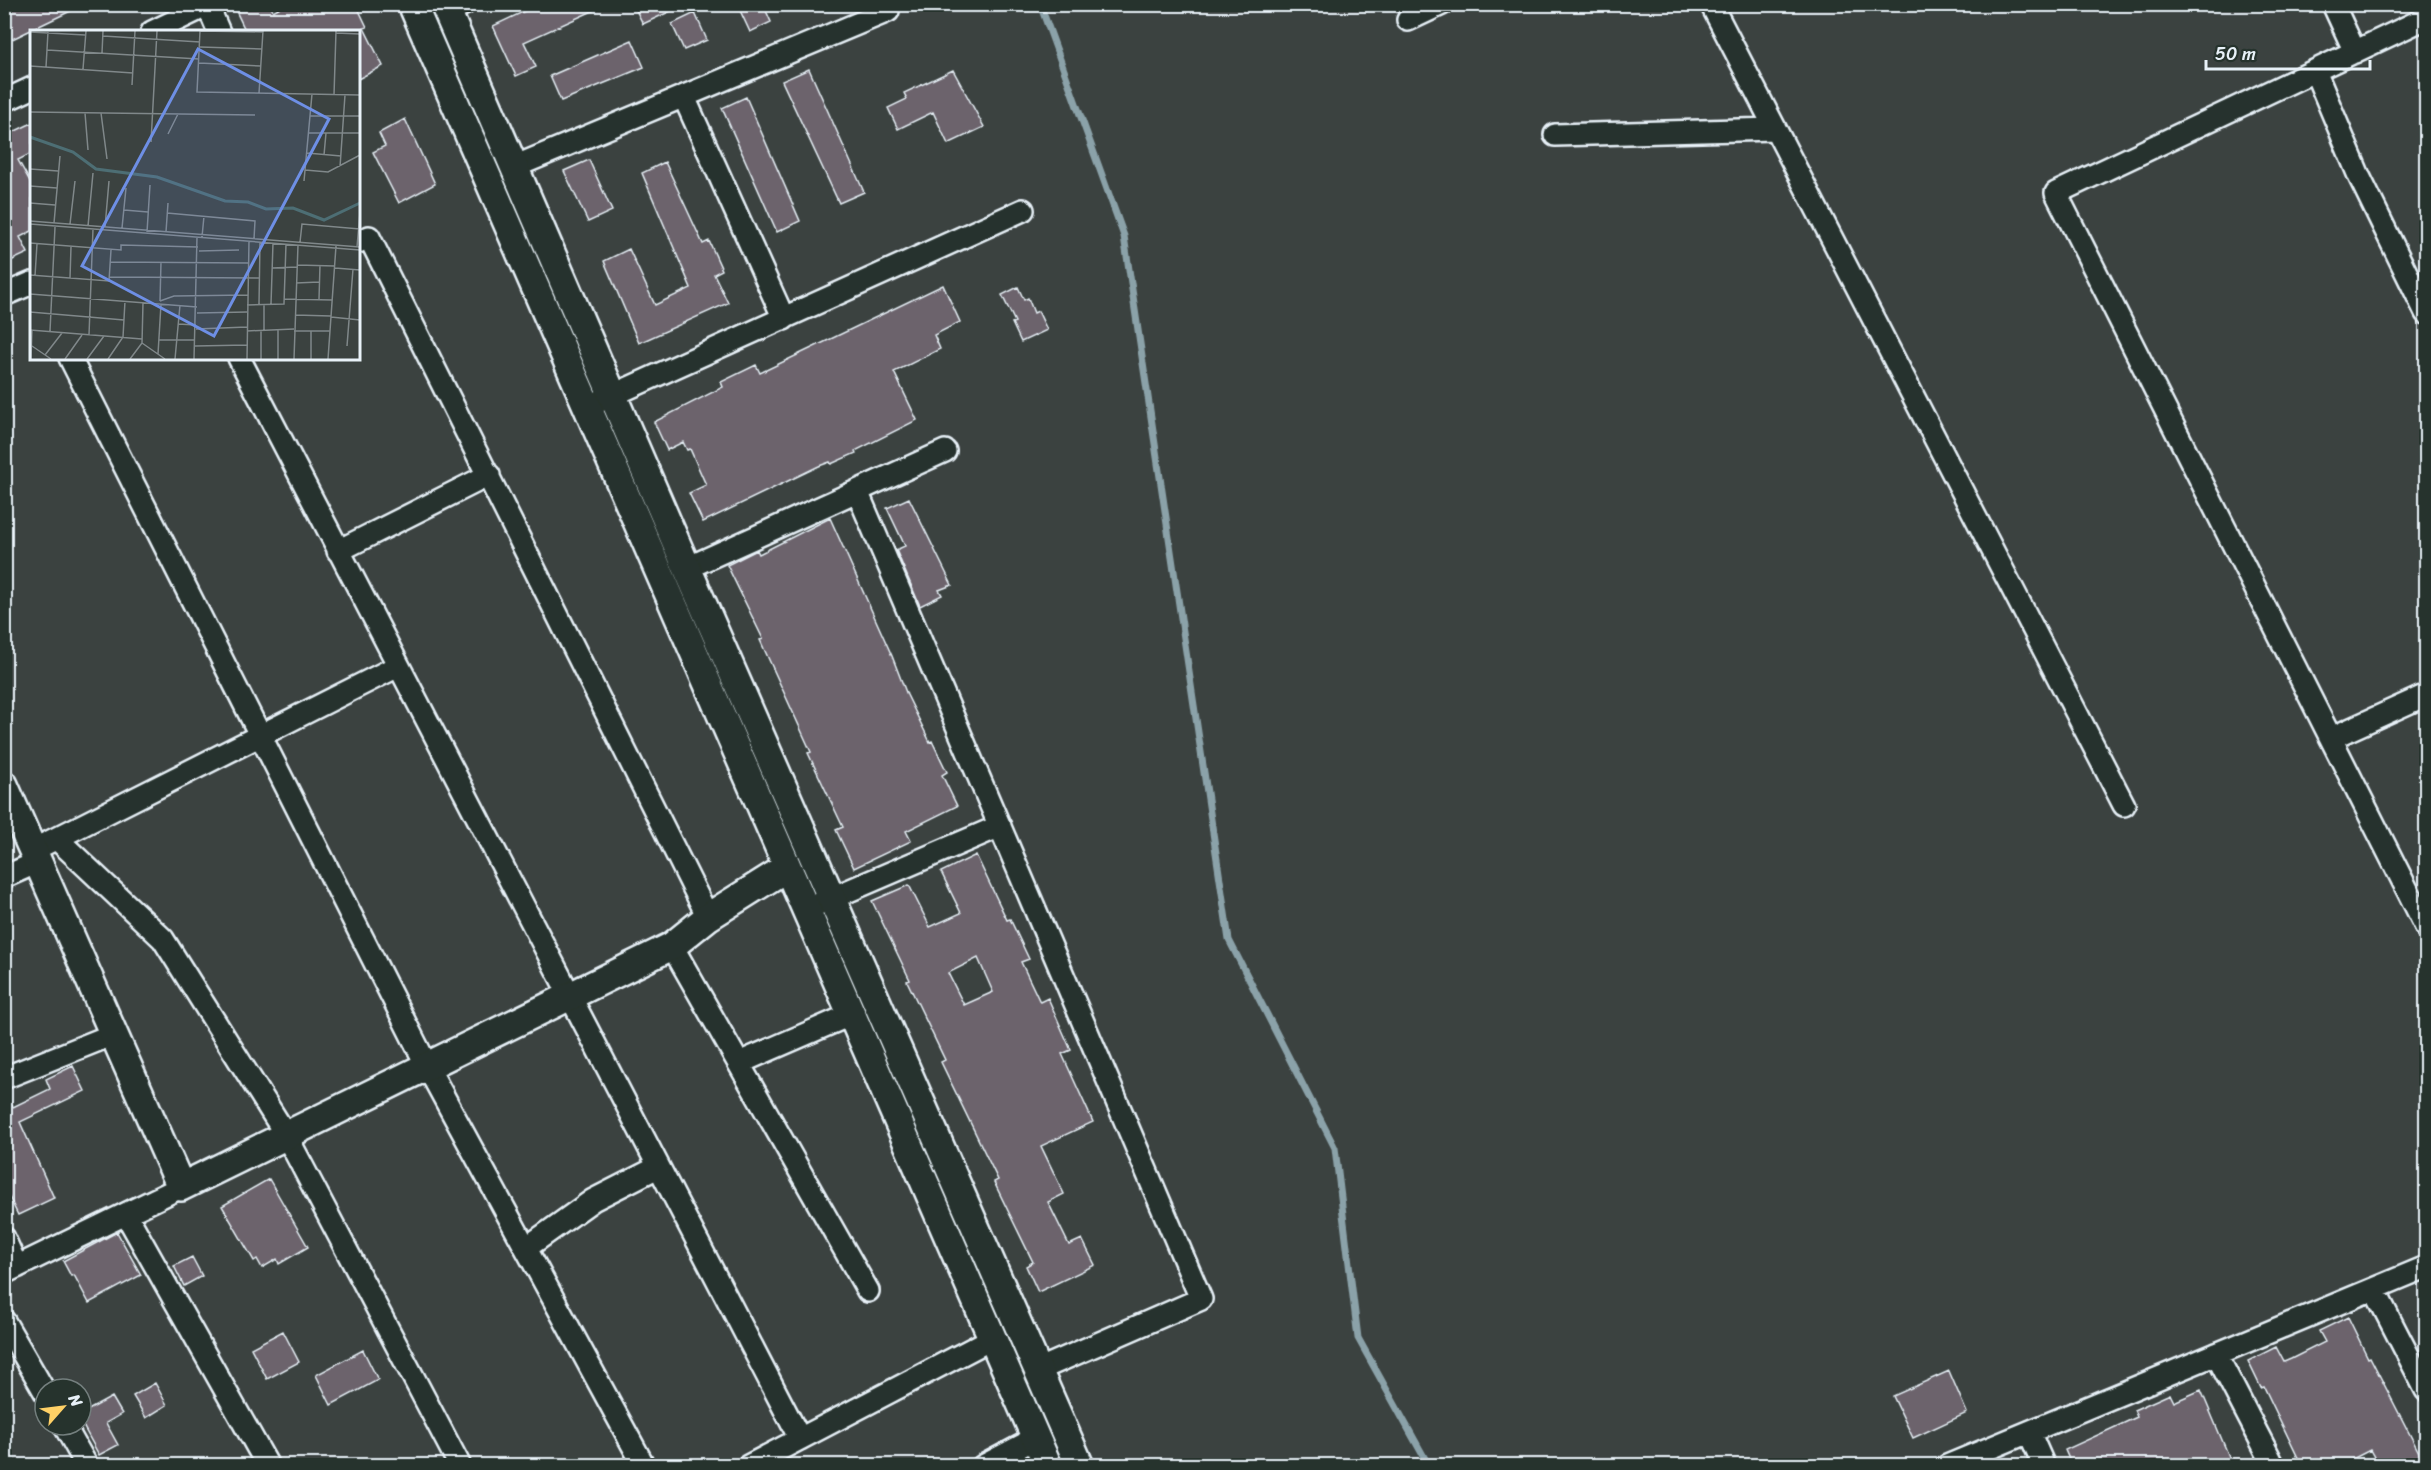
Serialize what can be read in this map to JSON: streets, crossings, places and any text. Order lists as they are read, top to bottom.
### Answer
{
  "scale_bar": "50 m",
  "north": "top right"
}
